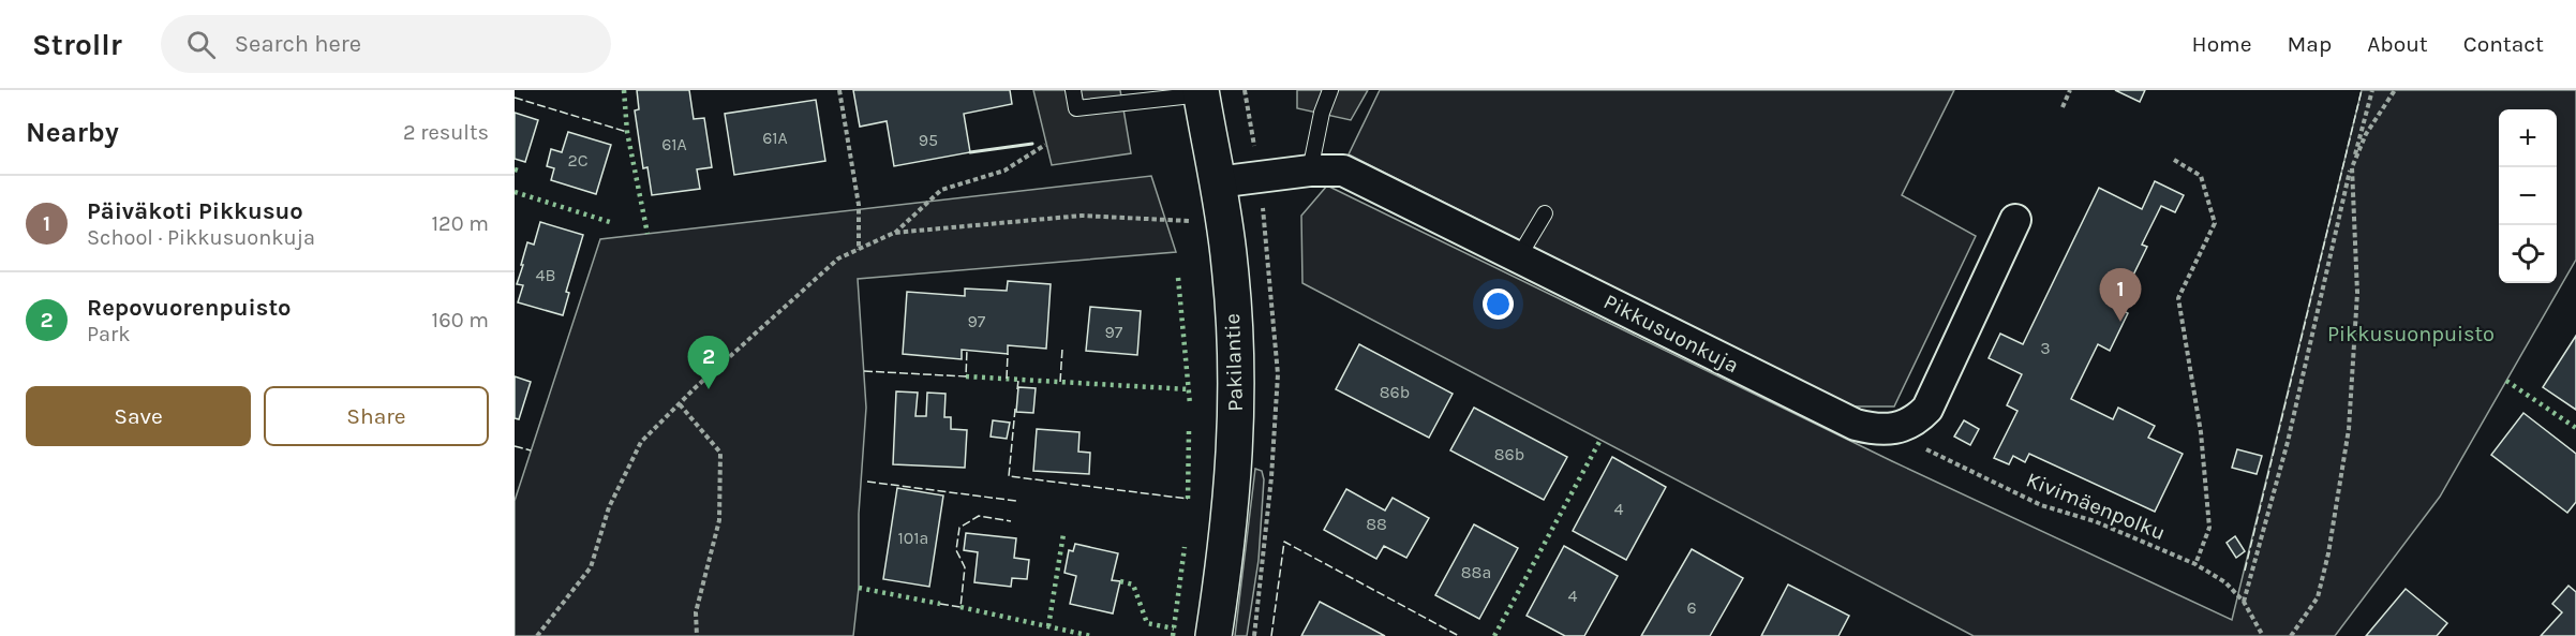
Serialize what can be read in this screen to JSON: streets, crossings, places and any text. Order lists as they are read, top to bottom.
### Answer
{
  "streets": {
    "main road": ["Pakilantie"],
    "street": ["Pikkusuonkuja"],
    "path": ["Kivimäenpolku"]
  },
  "crossings": [
    ["Pikkusuonkuja", "Pakilantie"],
    ["Pikkusuonkuja", "Kivimäenpolku"]
  ],
  "parks": ["Pikkusuonpuisto"],
  "house_numbers": [
    "61A",
    "95",
    "61A",
    "2C",
    "4B",
    "97",
    "97",
    "3",
    "86b",
    "86b",
    "4",
    "88",
    "101a",
    "88a",
    "4",
    "6"
  ],
  "page": {
    "header": "Strollr",
    "search": "Search here",
    "nav": [
      "Home",
      "Map",
      "About",
      "Contact"
    ],
    "heading": ["Nearby", "2 results"],
    "map_buttons": ["+", "−"],
    "list": [
      {
        "mark": "1",
        "name": "Päiväkoti Pikkusuo",
        "note": "School · Pikkusuonkuja",
        "value": "120 m"
      },
      {
        "mark": "2",
        "name": "Repovuorenpuisto",
        "note": "Park",
        "value": "160 m"
      }
    ],
    "pins": ["1", "2"],
    "buttons": ["Save", "Share"]
  }
}
